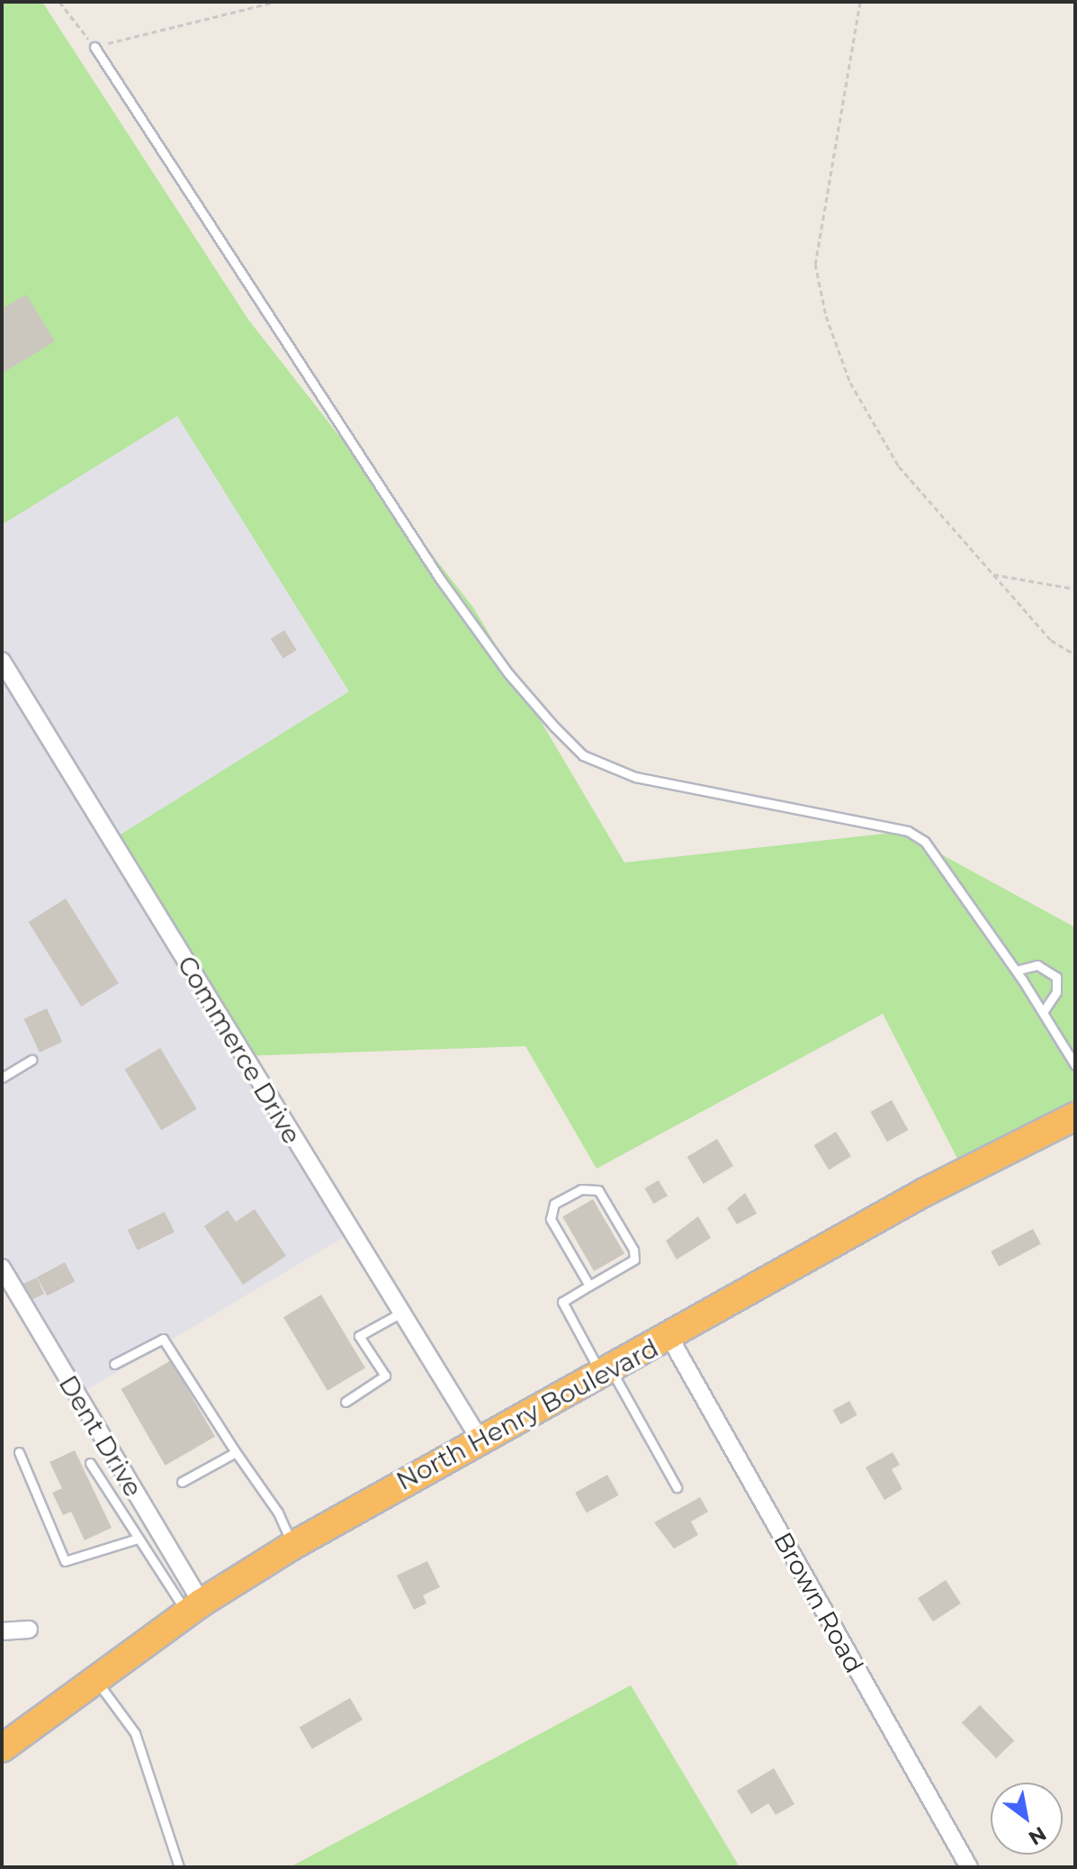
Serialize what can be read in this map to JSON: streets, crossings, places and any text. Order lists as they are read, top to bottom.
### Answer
{
  "streets": {
    "highway": ["North Henry Boulevard"],
    "street": ["Commerce Drive", "Dent Drive", "Brown Road"]
  },
  "crossings": [
    ["Commerce Drive", "North Henry Boulevard"],
    ["North Henry Boulevard", "Dent Drive"],
    ["North Henry Boulevard", "Brown Road"]
  ],
  "north": "bottom right"
}
